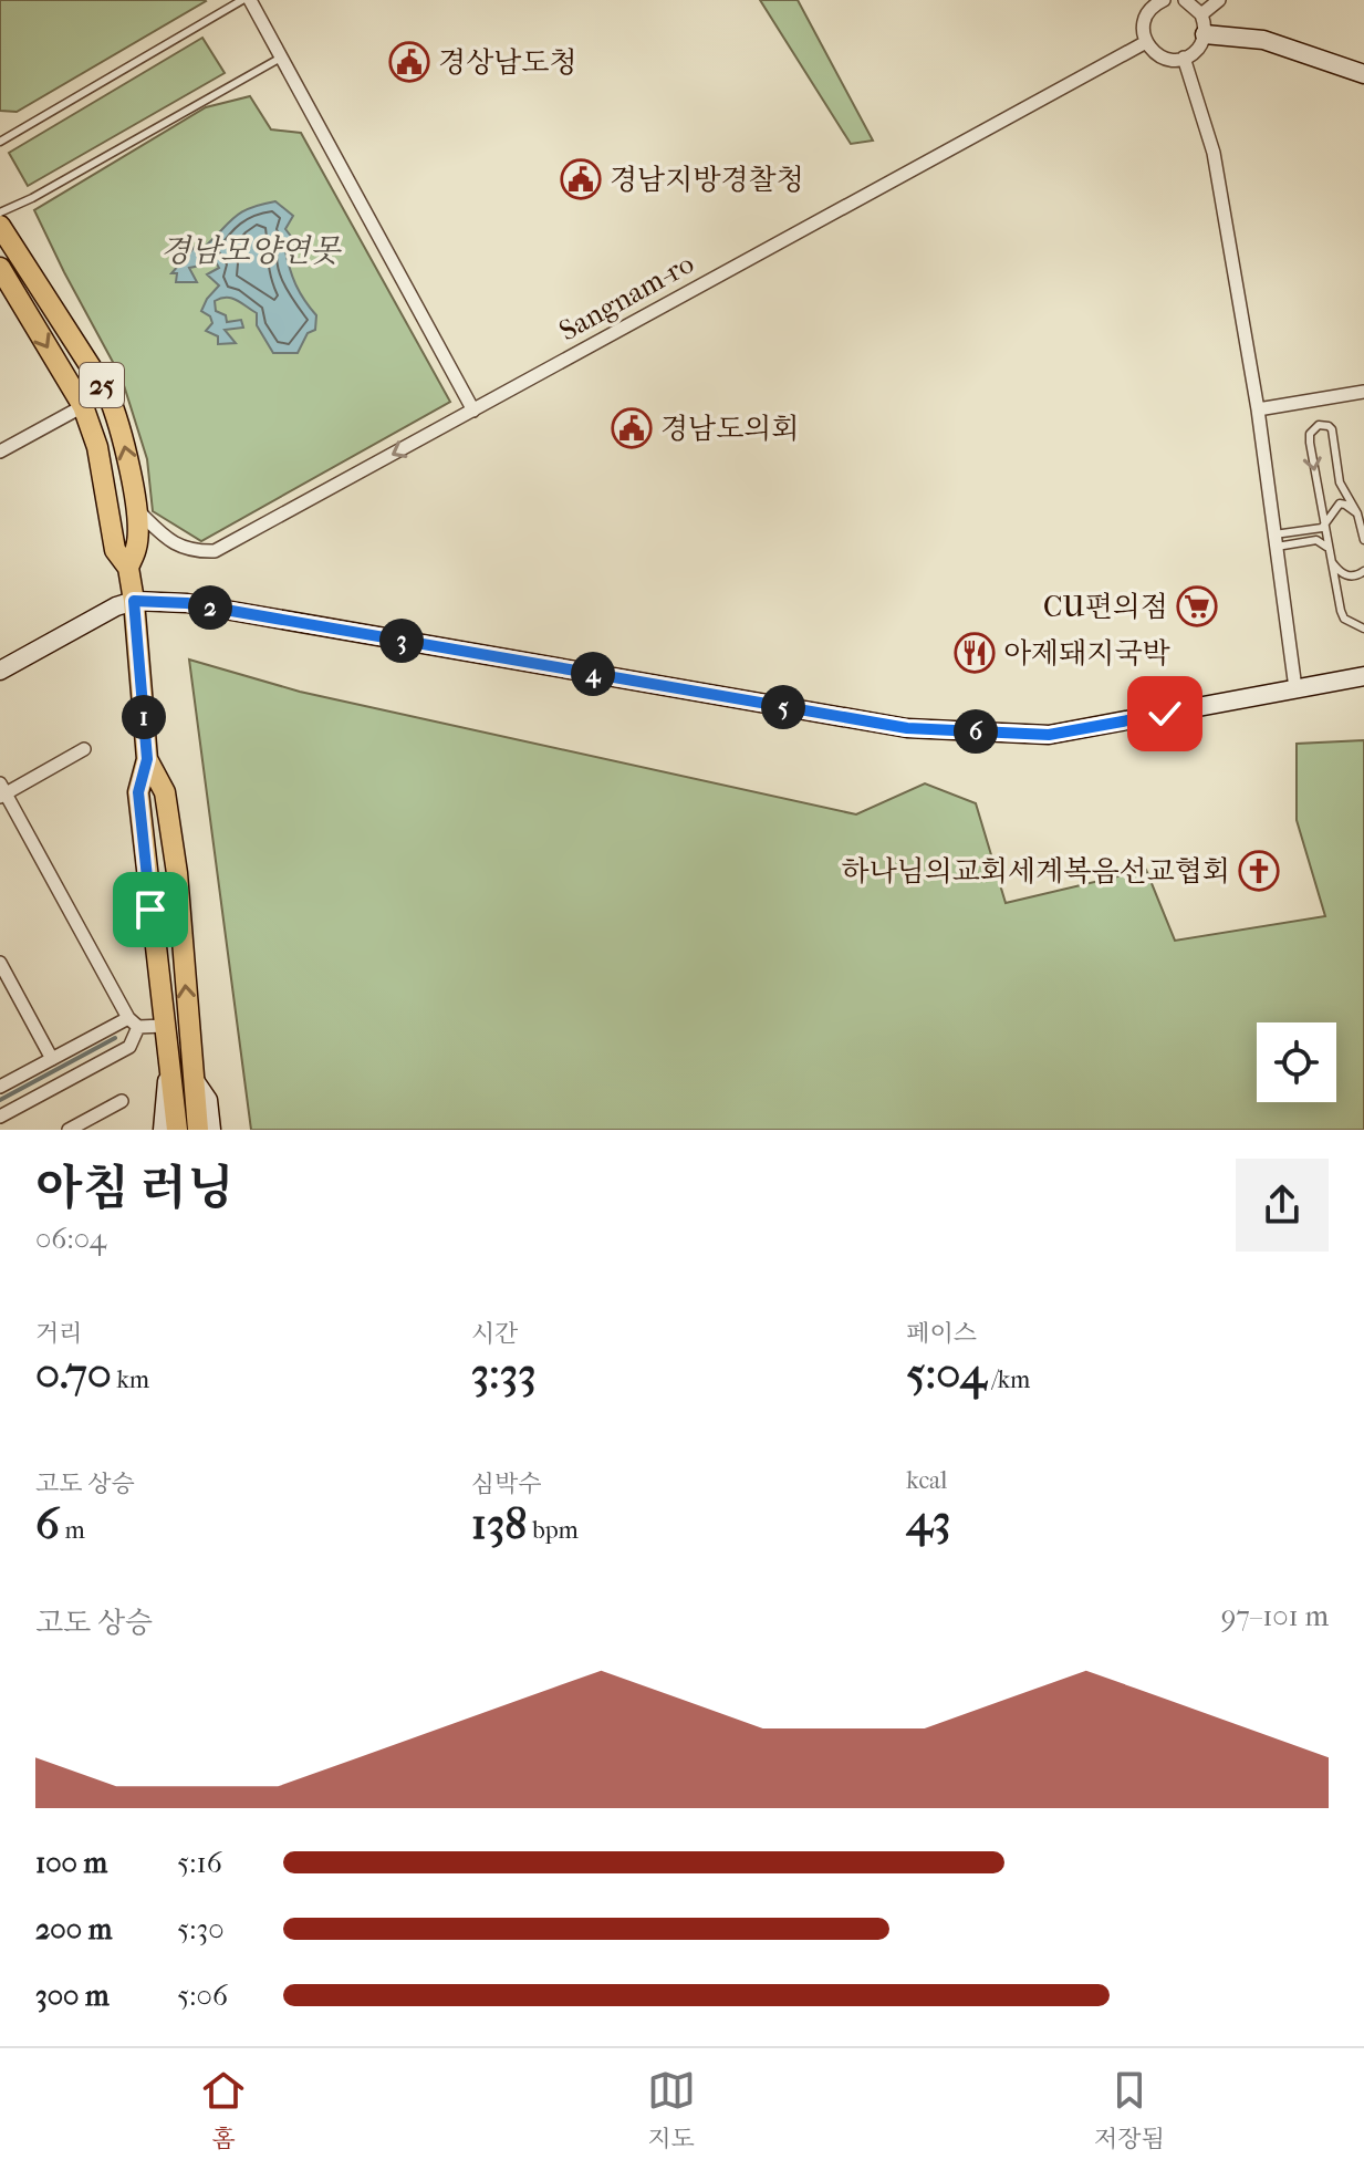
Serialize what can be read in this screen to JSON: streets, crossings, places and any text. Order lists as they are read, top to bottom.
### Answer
{
  "streets": {
    "main road": ["25"],
    "street": ["Sangnam-ro"]
  },
  "crossings": [
    ["Sangnam-ro", "25"]
  ],
  "water": ["경남모양연못"],
  "places": {
    "public building": ["경상남도청", "경남지방경찰청", "경남도의회"],
    "supermarket": ["CU편의점"],
    "restaurant": ["아제돼지국박"],
    "church": ["하나님의교회세계복음선교협회"]
  },
  "page": {
    "pins": [
      "2",
      "3",
      "4",
      "5",
      "1",
      "6"
    ],
    "heading": ["아침 러닝", "06:04"],
    "stats": [
      ["거리", "0.70 km"],
      ["시간", "3:33"],
      ["페이스", "5:04 /km"],
      ["고도 상승", "6 m"],
      ["심박수", "138 bpm"],
      ["kcal", "43"]
    ],
    "chart": ["고도 상승", "97–101 m"],
    "list": [
      {
        "name": "100 m",
        "note": "5:16"
      },
      {
        "name": "200 m",
        "note": "5:30"
      },
      {
        "name": "300 m",
        "note": "5:06"
      }
    ],
    "tabs": ["홈", "지도", "저장됨"]
  }
}
